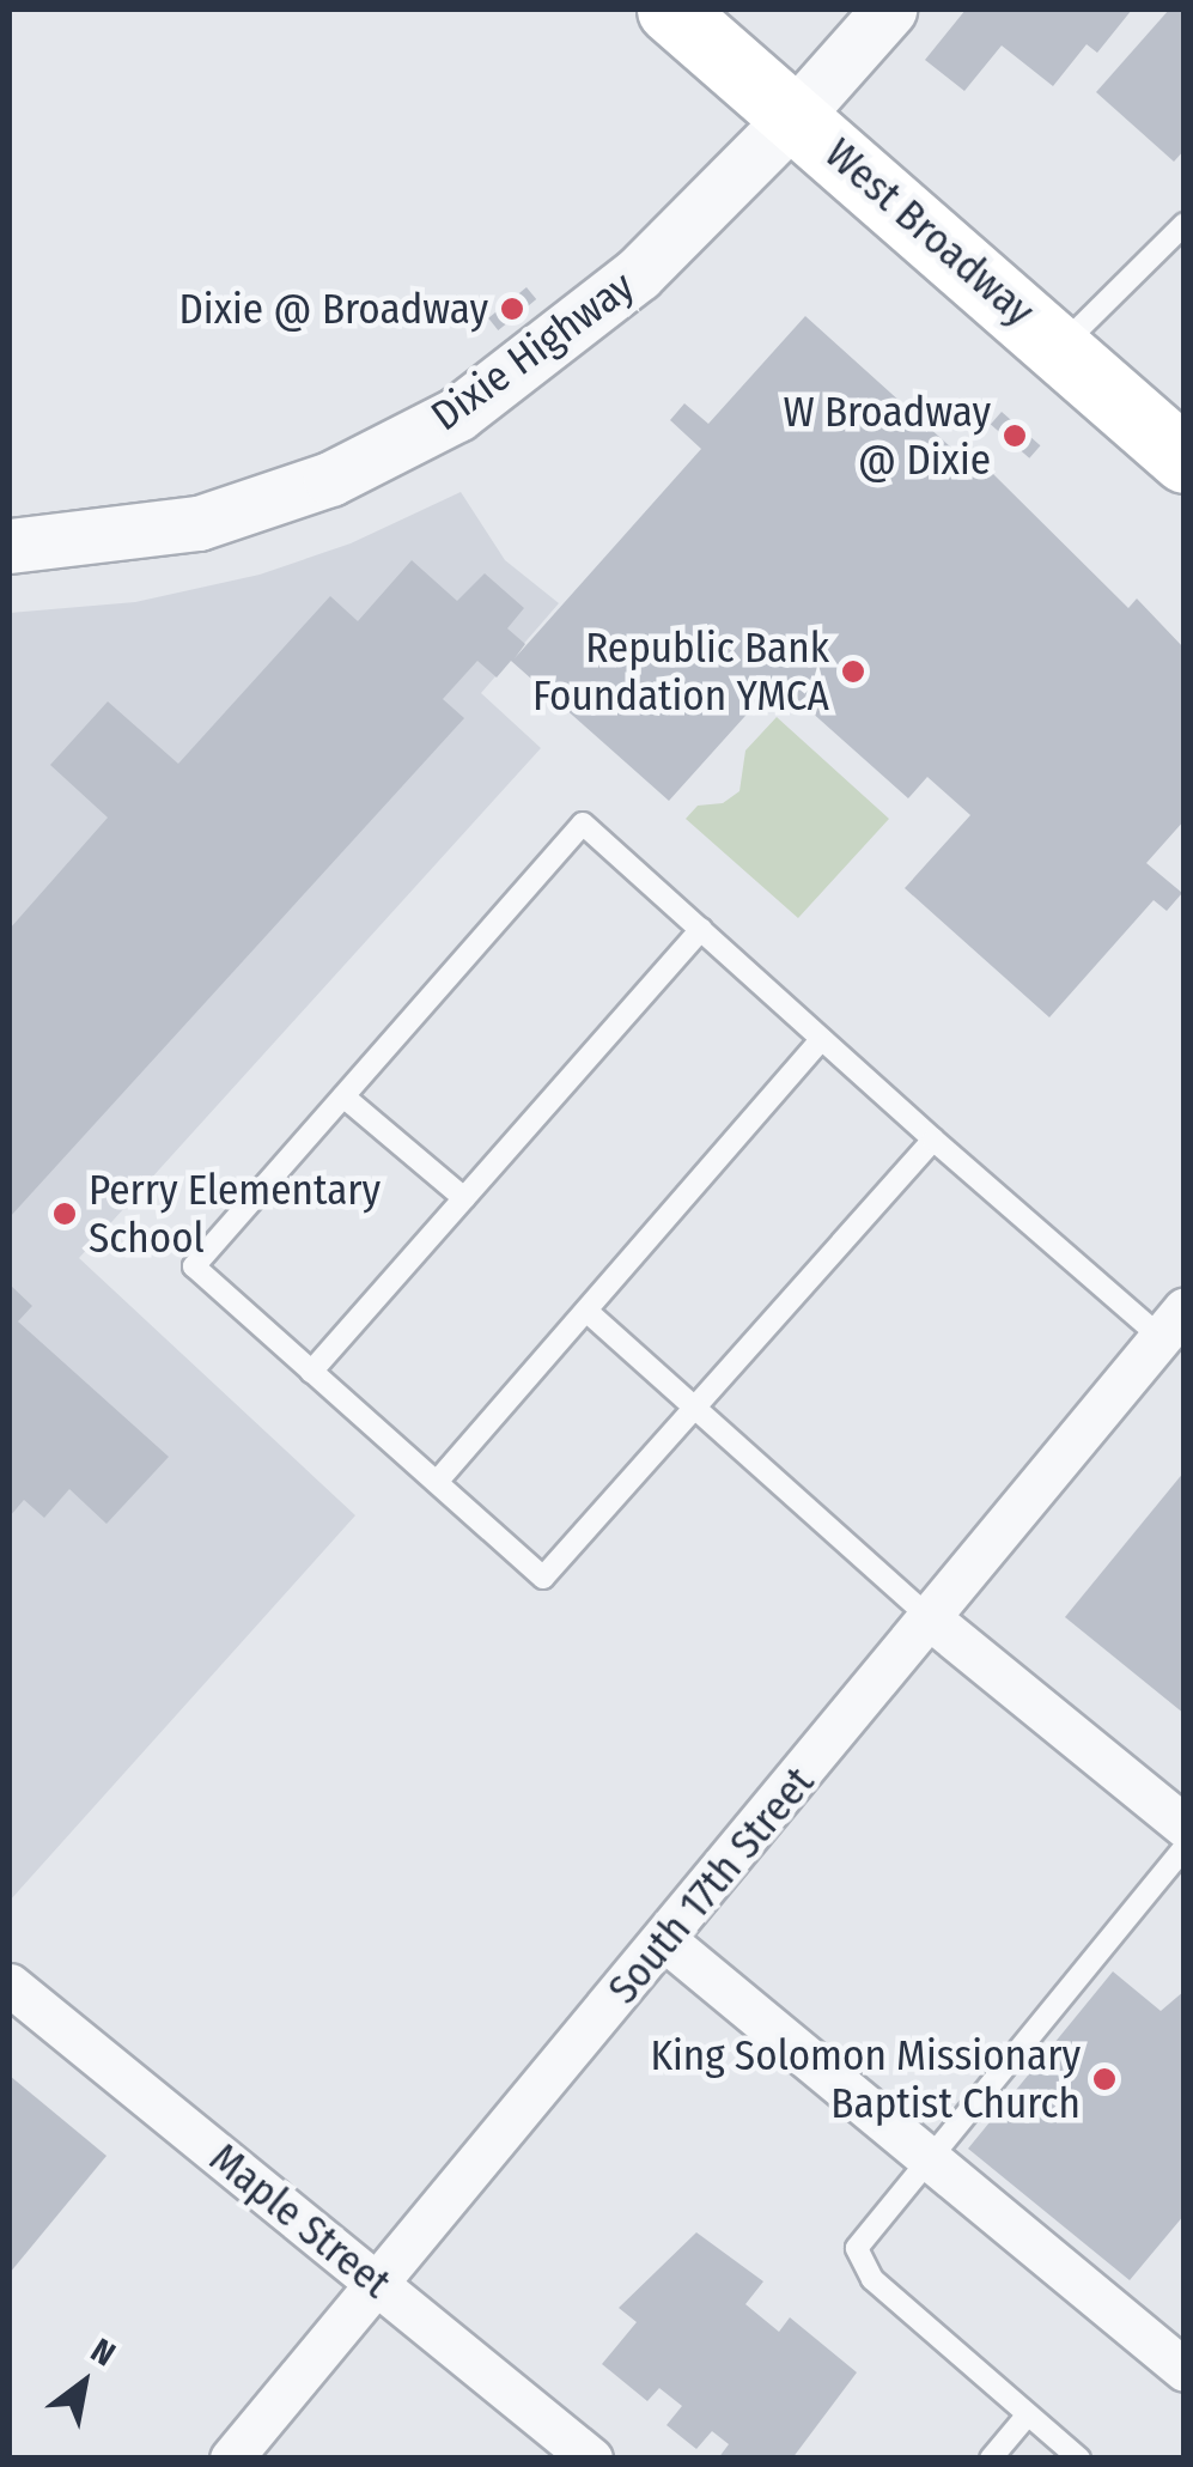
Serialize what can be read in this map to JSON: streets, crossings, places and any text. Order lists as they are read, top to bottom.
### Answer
{
  "streets": {
    "main road": ["West Broadway"],
    "street": ["Dixie Highway", "South 17th Street", "Maple Street"]
  },
  "crossings": [
    ["West Broadway", "Dixie Highway"],
    ["South 17th Street", "Maple Street"]
  ],
  "places": [
    "Dixie @ Broadway",
    "W Broadway @ Dixie",
    "Republic Bank Foundation YMCA",
    "Perry Elementary School",
    "King Solomon Missionary Baptist Church"
  ],
  "north": "top right"
}
